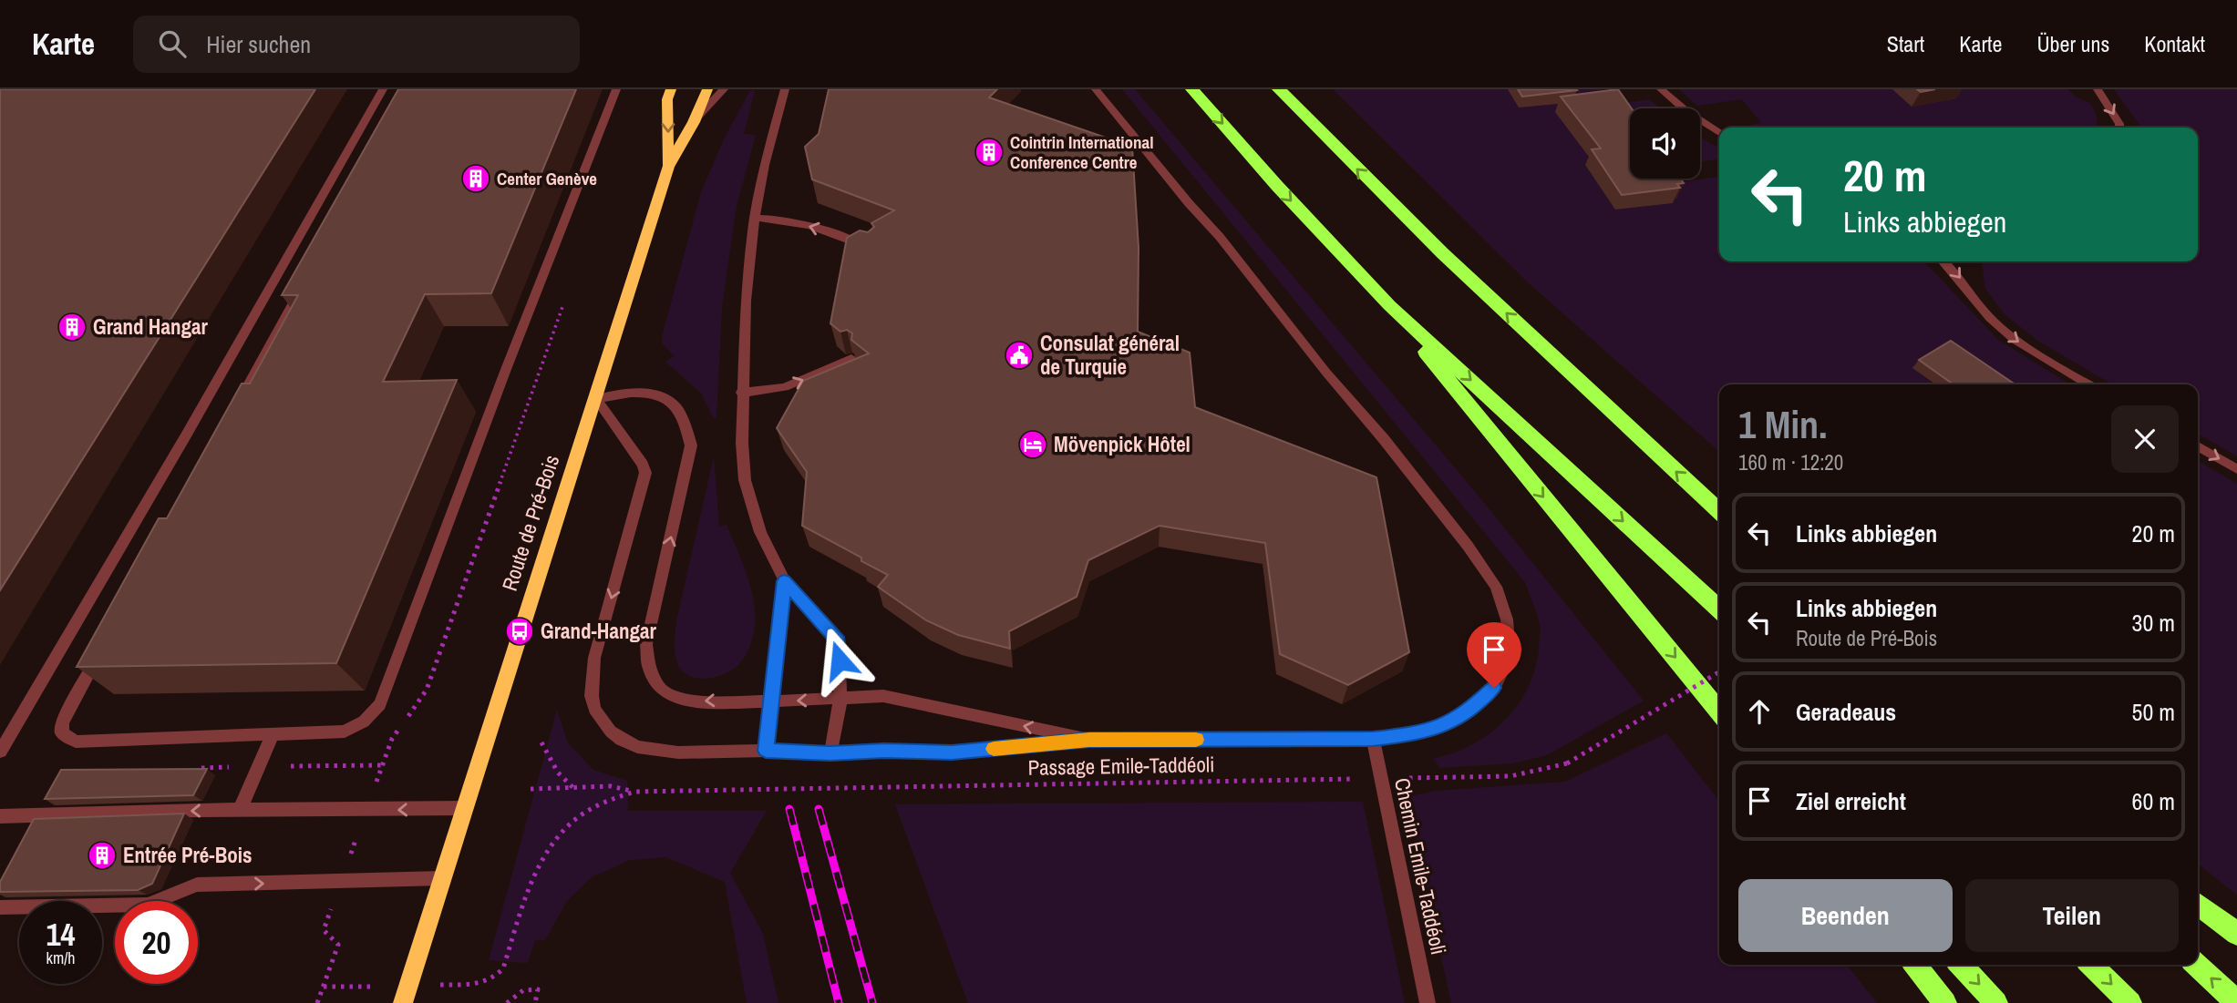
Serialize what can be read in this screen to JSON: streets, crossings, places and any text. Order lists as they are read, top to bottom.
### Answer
{
  "streets": {
    "main road": ["Route de Pré-Bois"],
    "street": ["Chemin Emile-Taddéoli"],
    "path": ["Passage Emile-Taddéoli"]
  },
  "crossings": [
    ["Passage Emile-Taddéoli", "Chemin Emile-Taddéoli"]
  ],
  "places": {
    "building": [
      "Cointrin International Conference Centre",
      "Center Genève",
      "Grand Hangar",
      "Entrée Pré-Bois"
    ],
    "public building": ["Consulat général de Turquie"],
    "hotel": ["Mövenpick Hôtel"],
    "bus stop": ["Grand-Hangar"]
  },
  "page": {
    "header": "Karte",
    "search": "Hier suchen",
    "nav": [
      "Start",
      "Karte",
      "Über uns",
      "Kontakt"
    ],
    "turn": ["20 m", "Links abbiegen"],
    "heading": ["1 Min.", "160 m · 12:20"],
    "list": [
      {
        "name": "Links abbiegen",
        "value": "20 m"
      },
      {
        "name": "Links abbiegen",
        "note": "Route de Pré-Bois",
        "value": "30 m"
      },
      {
        "name": "Geradeaus",
        "value": "50 m"
      },
      {
        "name": "Ziel erreicht",
        "value": "60 m"
      }
    ],
    "buttons": ["Beenden", "Teilen"],
    "speed": "14 km/h",
    "limit": "20"
  }
}
